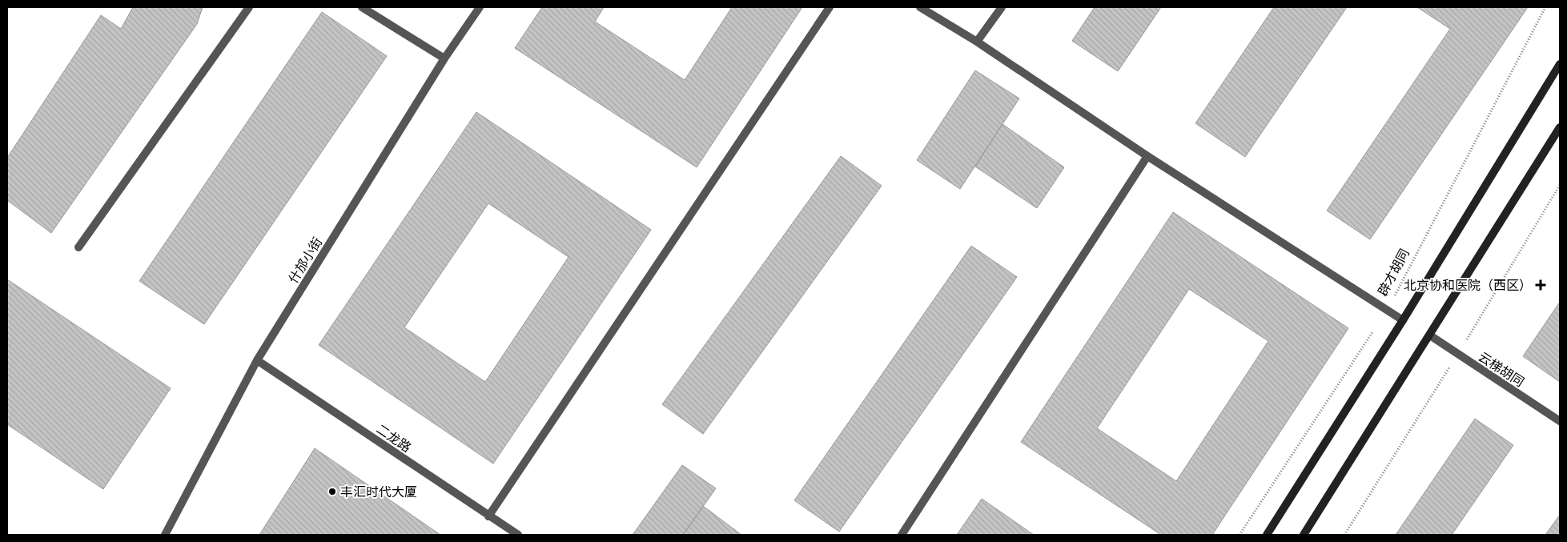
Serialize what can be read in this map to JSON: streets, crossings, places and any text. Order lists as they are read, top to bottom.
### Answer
{
  "streets": {
    "street": ["什邡小街", "云梯胡同", "二龙路"],
    "path": ["辟才胡同"]
  },
  "crossings": [
    ["什邡小街", "二龙路"]
  ],
  "places": {
    "health": ["北京协和医院（西区）"],
    "other": ["丰汇时代大厦"]
  }
}
